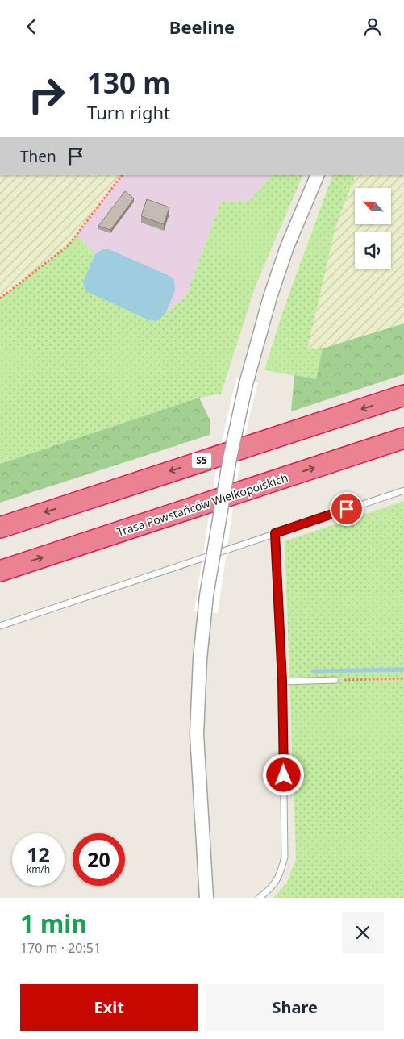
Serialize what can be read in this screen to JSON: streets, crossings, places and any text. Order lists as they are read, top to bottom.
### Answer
{
  "streets": {
    "highway": ["S5", "Trasa Powstańców Wielkopolskich"]
  },
  "north": "top left",
  "page": {
    "header": "Beeline",
    "turn": ["130 m", "Turn right"],
    "then": "Then",
    "speed": "12 km/h",
    "limit": "20",
    "heading": ["1 min", "170 m · 20:51"],
    "buttons": ["Exit", "Share"]
  }
}
